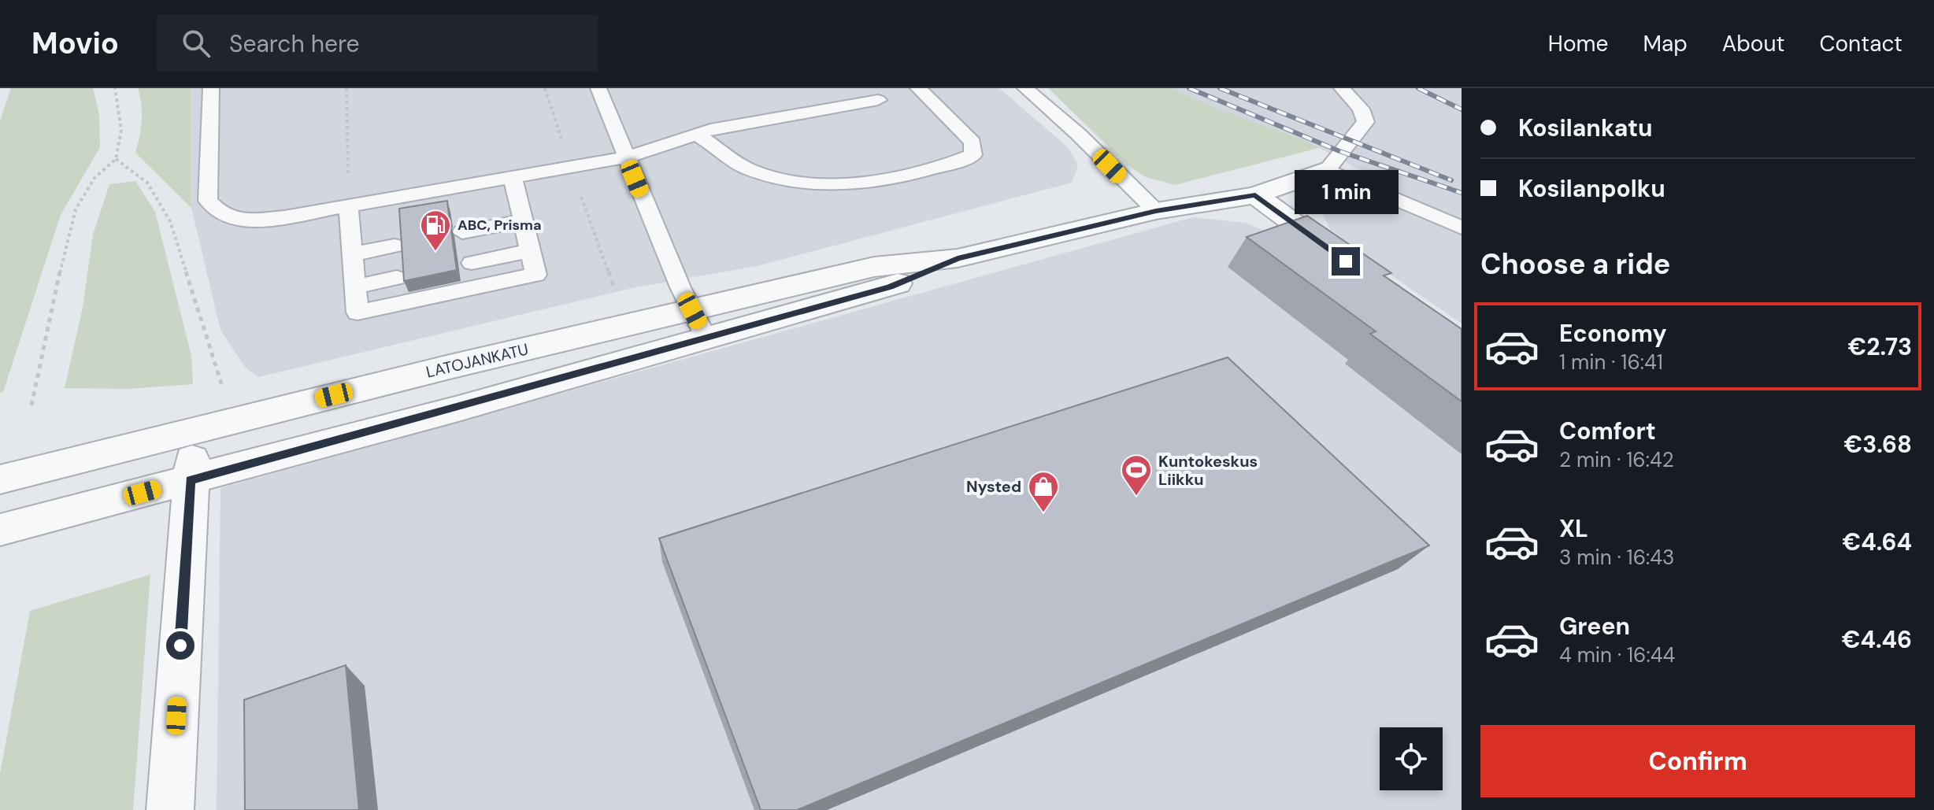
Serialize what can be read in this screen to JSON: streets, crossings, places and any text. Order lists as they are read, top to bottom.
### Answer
{
  "streets": {
    "street": ["LATOJANKATU"]
  },
  "places": {
    "fuel station": ["ABC, Prisma"],
    "sports": ["Kuntokeskus Liikku"],
    "shop": ["Nysted"]
  },
  "page": {
    "header": "Movio",
    "search": "Search here",
    "nav": [
      "Home",
      "Map",
      "About",
      "Contact"
    ],
    "banner": ["Kosilankatu", "Kosilanpolku"],
    "bubble": "1 min",
    "heading": "Choose a ride",
    "list": [
      {
        "name": "Economy",
        "note": "1 min · 16:41",
        "value": "€2.73"
      },
      {
        "name": "Comfort",
        "note": "2 min · 16:42",
        "value": "€3.68"
      },
      {
        "name": "XL",
        "note": "3 min · 16:43",
        "value": "€4.64"
      },
      {
        "name": "Green",
        "note": "4 min · 16:44",
        "value": "€4.46"
      }
    ],
    "buttons": "Confirm"
  }
}
